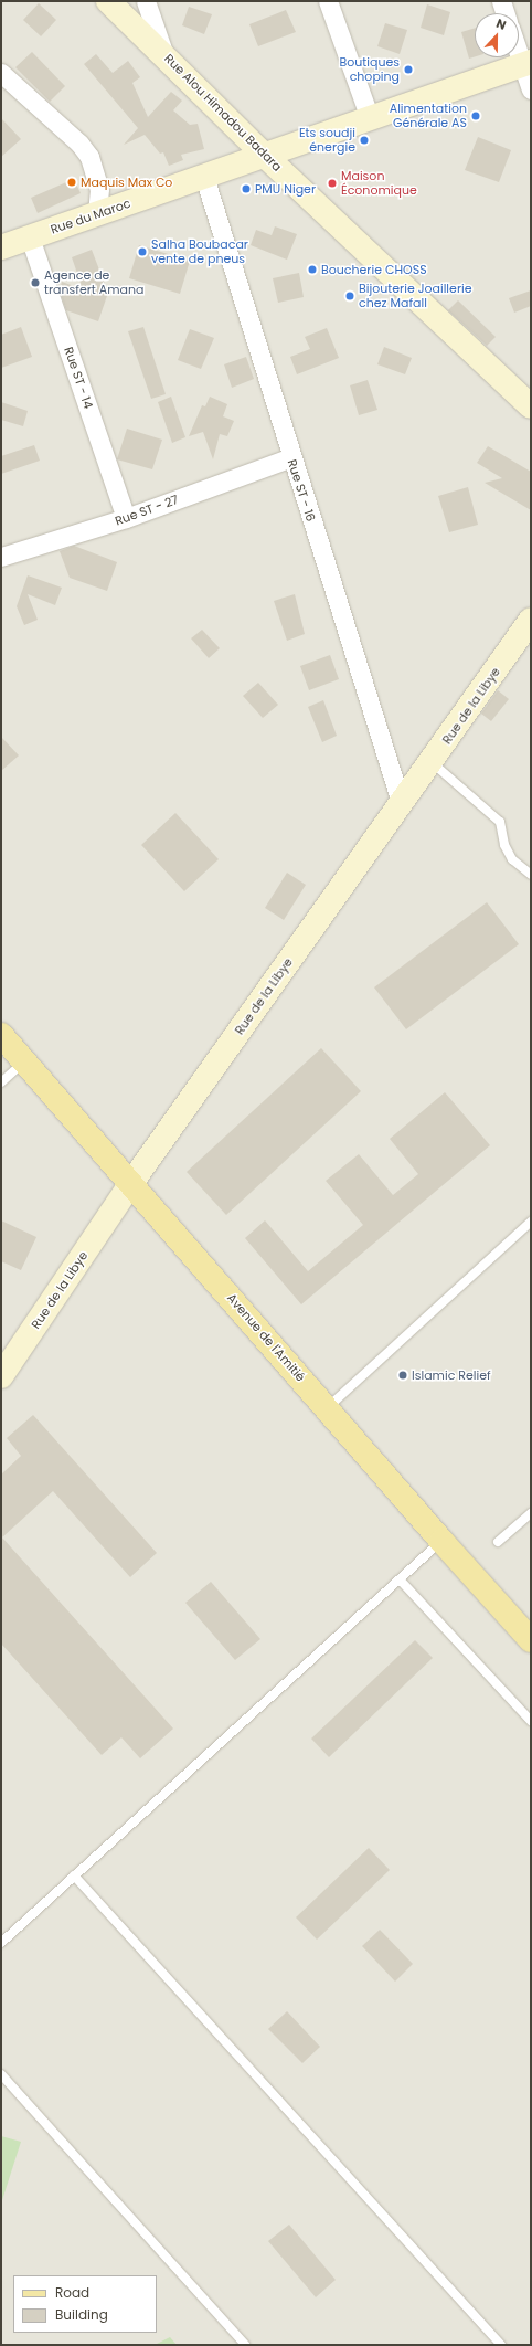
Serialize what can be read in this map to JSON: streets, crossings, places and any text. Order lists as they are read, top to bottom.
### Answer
{
  "streets": {
    "main road": ["Avenue de l'Amitié"],
    "street": [
      "Rue Alou Himadou Badara",
      "Rue du Maroc",
      "Rue ST - 14",
      "Rue ST - 16",
      "Rue ST - 27",
      "Rue de la Libye"
    ]
  },
  "crossings": [
    ["Rue Alou Himadou Badara", "Rue du Maroc"],
    ["Rue du Maroc", "Rue ST - 14"],
    ["Rue du Maroc", "Rue ST - 16"],
    ["Rue ST - 14", "Rue ST - 27"],
    ["Rue ST - 16", "Rue ST - 27"],
    ["Rue ST - 16", "Rue de la Libye"],
    ["Rue de la Libye", "Avenue de l'Amitié"]
  ],
  "places": [
    "Boutiques choping",
    "Alimentation Générale AS",
    "Ets soudji énergie",
    "Maquis Max Co",
    "Maison Économique",
    "PMU Niger",
    "Salha Boubacar vente de pneus",
    "Boucherie CHOSS",
    "Agence de transfert Amana",
    "Bijouterie Joaillerie chez Mafall",
    "Islamic Relief"
  ],
  "legend": ["Road", "Building"],
  "north": "top"
}
